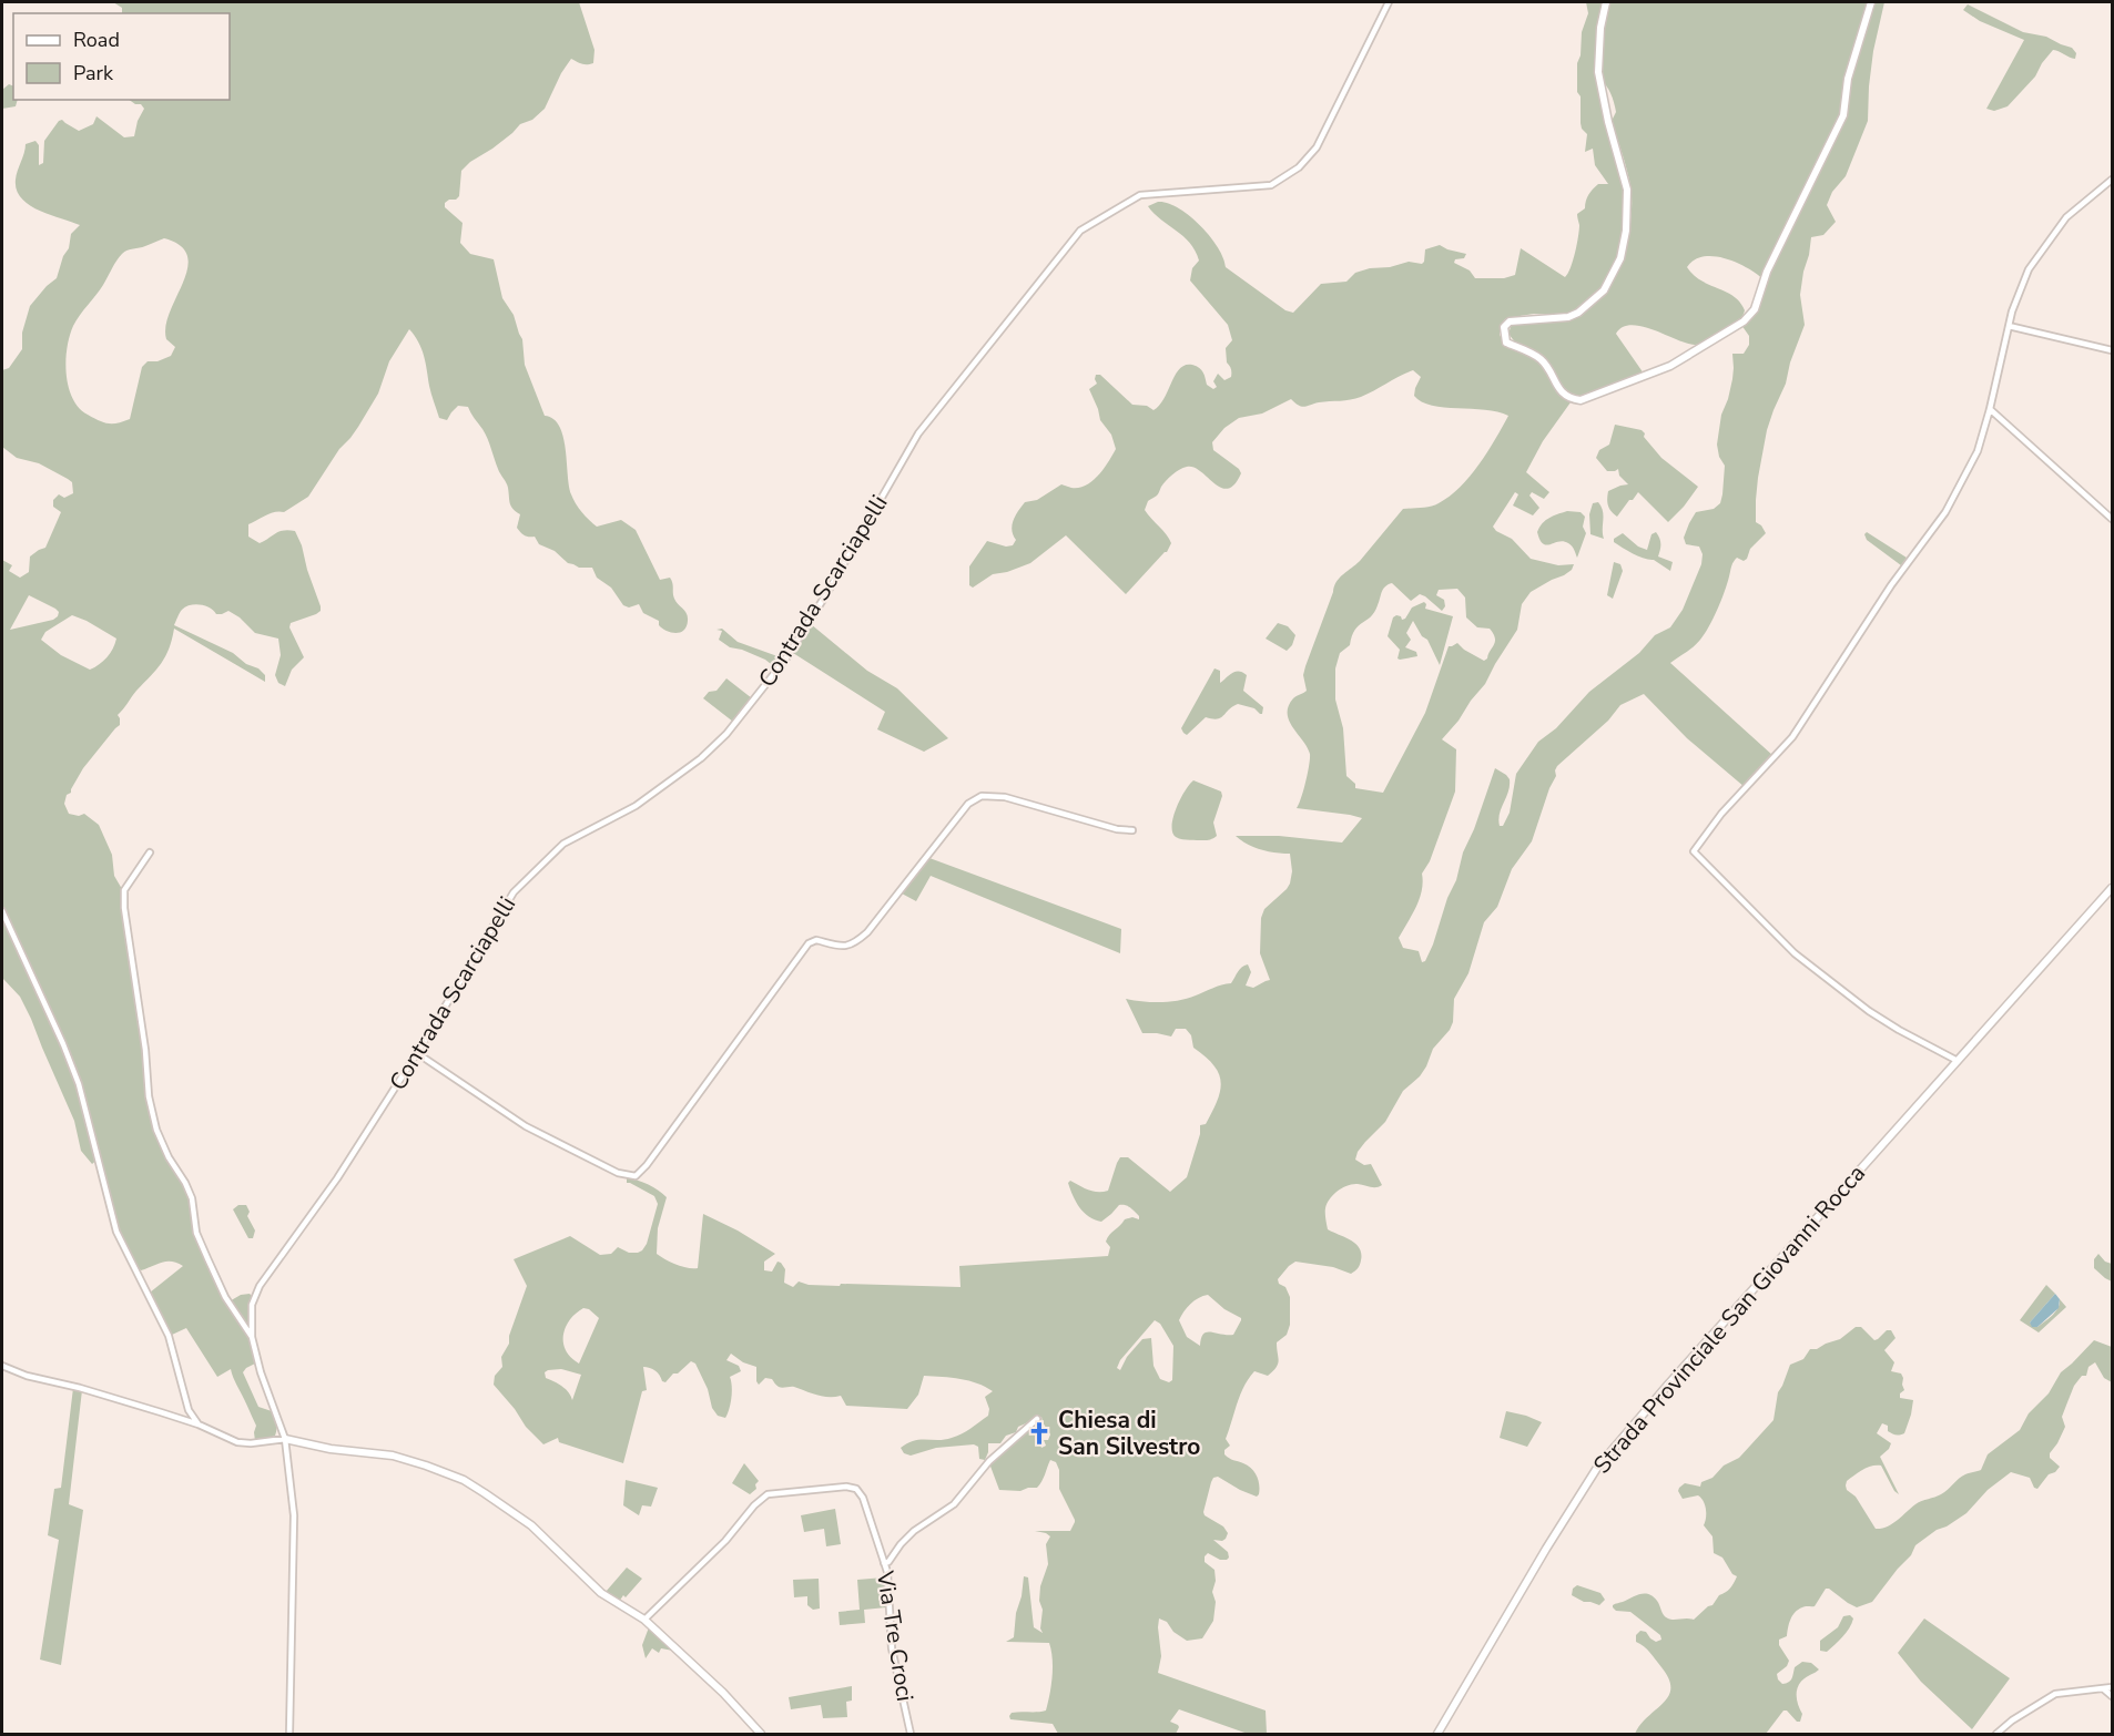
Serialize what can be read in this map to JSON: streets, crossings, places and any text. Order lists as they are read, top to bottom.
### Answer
{
  "streets": {
    "street": ["Contrada Scarciapelli", "Strada Provinciale San Giovanni Rocca", "Via Tre Croci"]
  },
  "places": {
    "church": ["Chiesa di San Silvestro"]
  },
  "legend": ["Road", "Park"]
}
